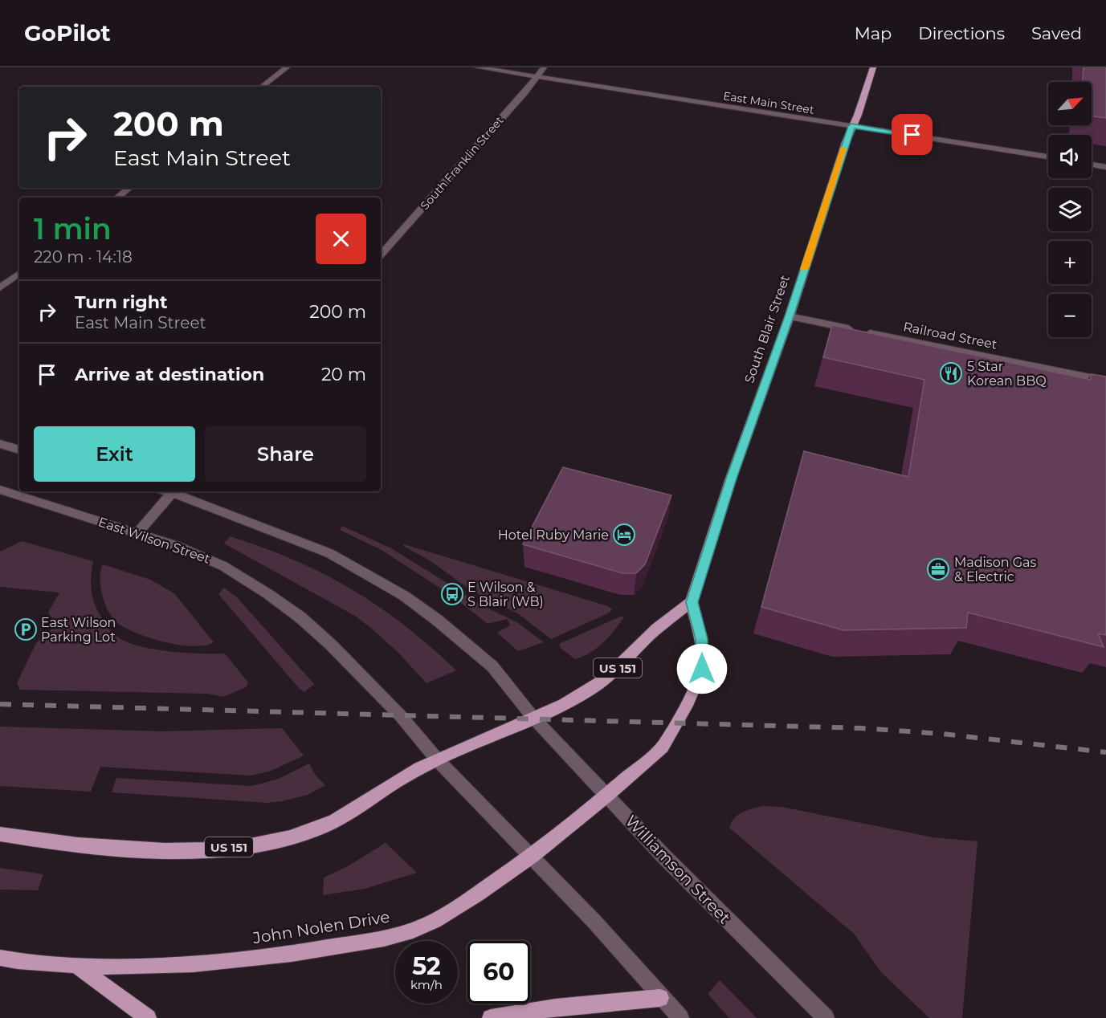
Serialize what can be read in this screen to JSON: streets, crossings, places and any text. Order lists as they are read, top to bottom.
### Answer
{
  "streets": {
    "main road": ["South Blair Street", "US 151", "John Nolen Drive"],
    "street": [
      "East Main Street",
      "South Franklin Street",
      "Railroad Street",
      "East Wilson Street",
      "Williamson Street"
    ]
  },
  "crossings": [
    ["East Main Street", "South Franklin Street"],
    ["East Main Street", "South Blair Street"],
    ["South Blair Street", "Railroad Street"],
    ["South Blair Street", "US 151"],
    ["East Wilson Street", "US 151"],
    ["US 151", "Williamson Street"],
    ["Williamson Street", "John Nolen Drive"]
  ],
  "places": {
    "restaurant": ["5 Star Korean BBQ"],
    "hotel": ["Hotel Ruby Marie"],
    "office": ["Madison Gas & Electric"],
    "bus stop": ["E Wilson & S Blair (WB)"],
    "parking": ["East Wilson Parking Lot"]
  },
  "north": "top right",
  "page": {
    "header": "GoPilot",
    "nav": ["Map", "Directions", "Saved"],
    "map_buttons": ["+", "−"],
    "turn": ["200 m", "East Main Street"],
    "heading": ["1 min", "220 m · 14:18"],
    "list": [
      {
        "name": "Turn right",
        "note": "East Main Street",
        "value": "200 m"
      },
      {
        "name": "Arrive at destination",
        "value": "20 m"
      }
    ],
    "buttons": ["Exit", "Share"],
    "speed": "52 km/h",
    "limit": "60"
  }
}
